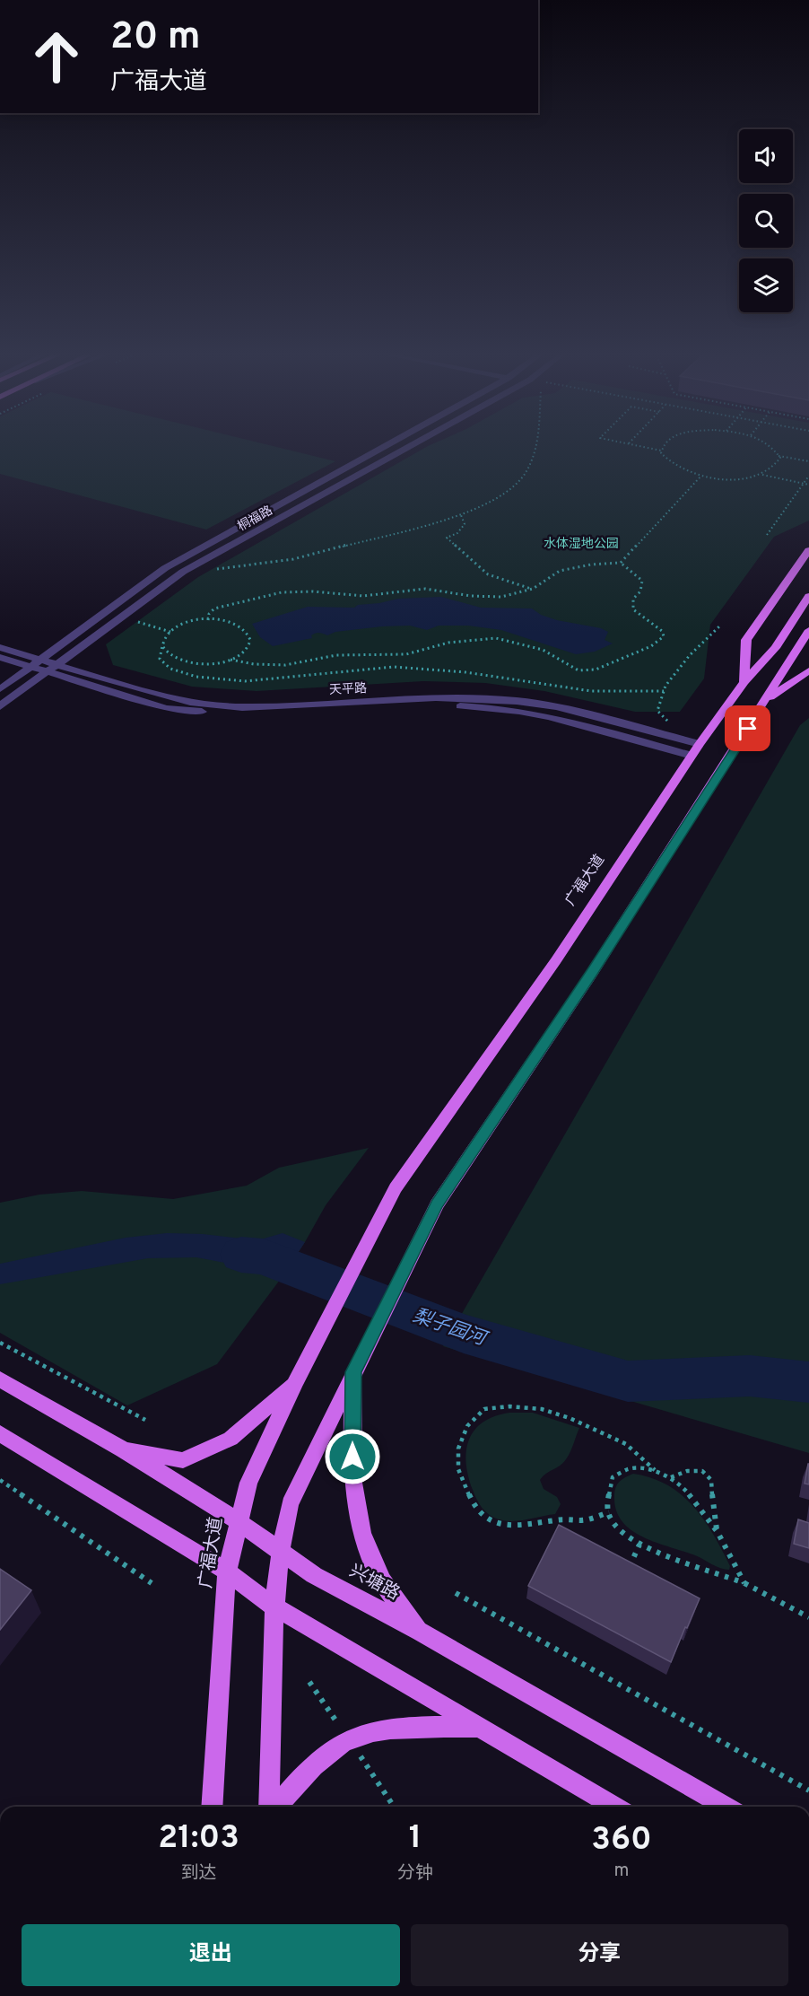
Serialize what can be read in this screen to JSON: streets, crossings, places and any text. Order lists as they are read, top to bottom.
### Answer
{
  "streets": {
    "main road": ["广福大道", "兴塘路"],
    "street": ["桐福路", "天平路"]
  },
  "crossings": [
    ["桐福路", "天平路"],
    ["天平路", "广福大道"],
    ["广福大道", "兴塘路"]
  ],
  "water": ["梨子园河"],
  "parks": ["水体湿地公园"],
  "page": {
    "turn": ["20 m", "广福大道"],
    "eta": [
      "21:03",
      "到达",
      "1",
      "分钟",
      "360",
      "m"
    ],
    "buttons": ["退出", "分享"]
  }
}
